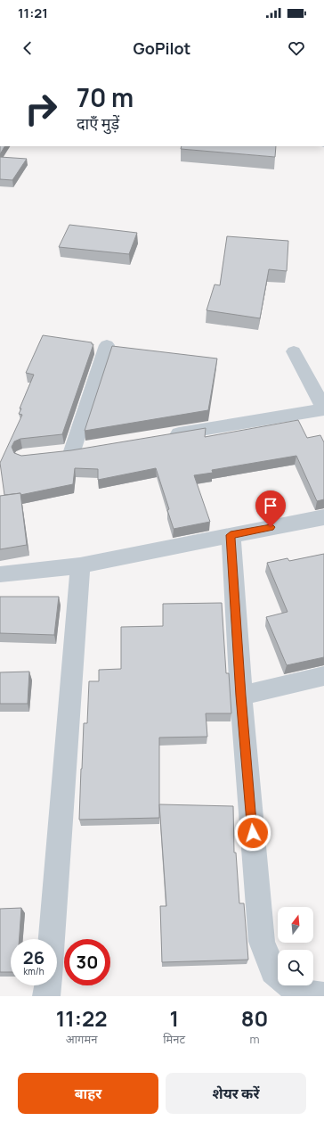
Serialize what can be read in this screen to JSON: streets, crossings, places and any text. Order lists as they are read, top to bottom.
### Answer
{
  "north": "top",
  "page": {
    "status": "11:21",
    "header": "GoPilot",
    "turn": ["70 m", "दाएँ मुड़ें"],
    "speed": "26 km/h",
    "limit": "30",
    "eta": [
      "11:22",
      "आगमन",
      "1",
      "मिनट",
      "80",
      "m"
    ],
    "buttons": ["बाहर", "शेयर करें"]
  }
}
